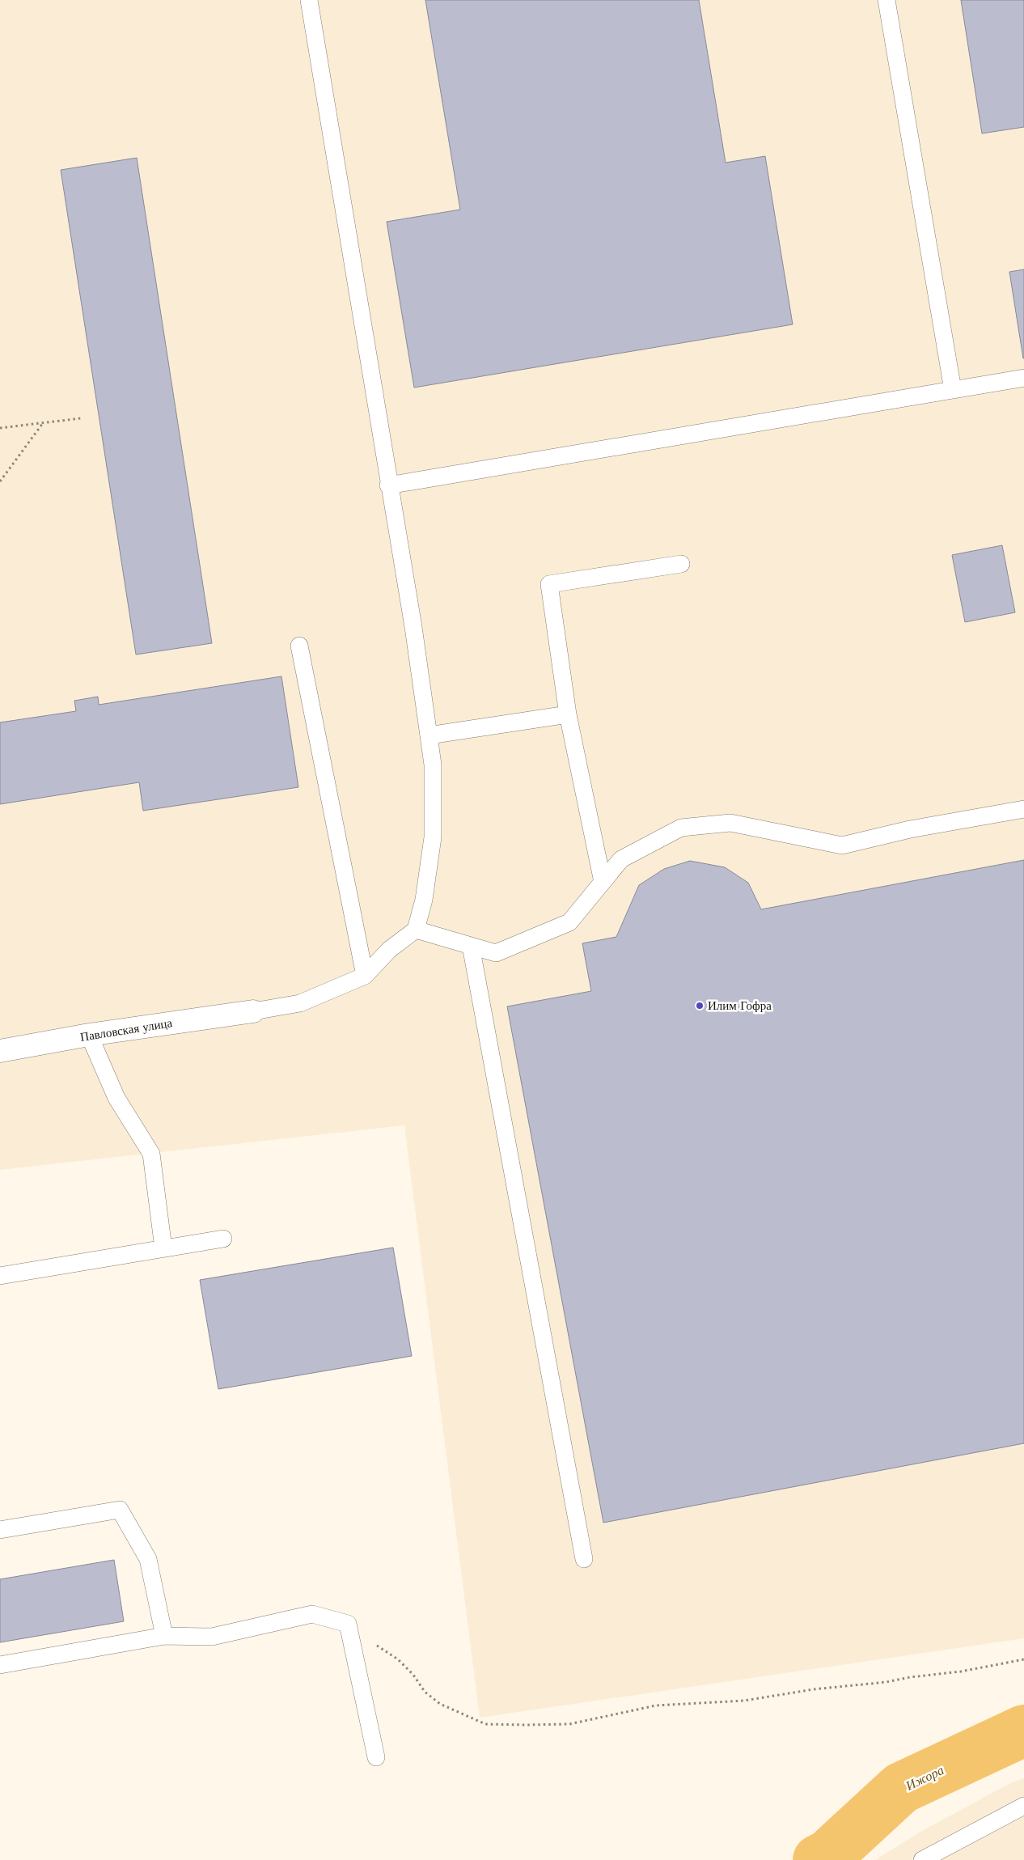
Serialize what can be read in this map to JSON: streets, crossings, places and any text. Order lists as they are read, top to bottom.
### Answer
{
  "streets": {
    "street": ["Павловская улица"]
  },
  "water": ["Ижора"],
  "places": ["Илим Гофра"]
}
